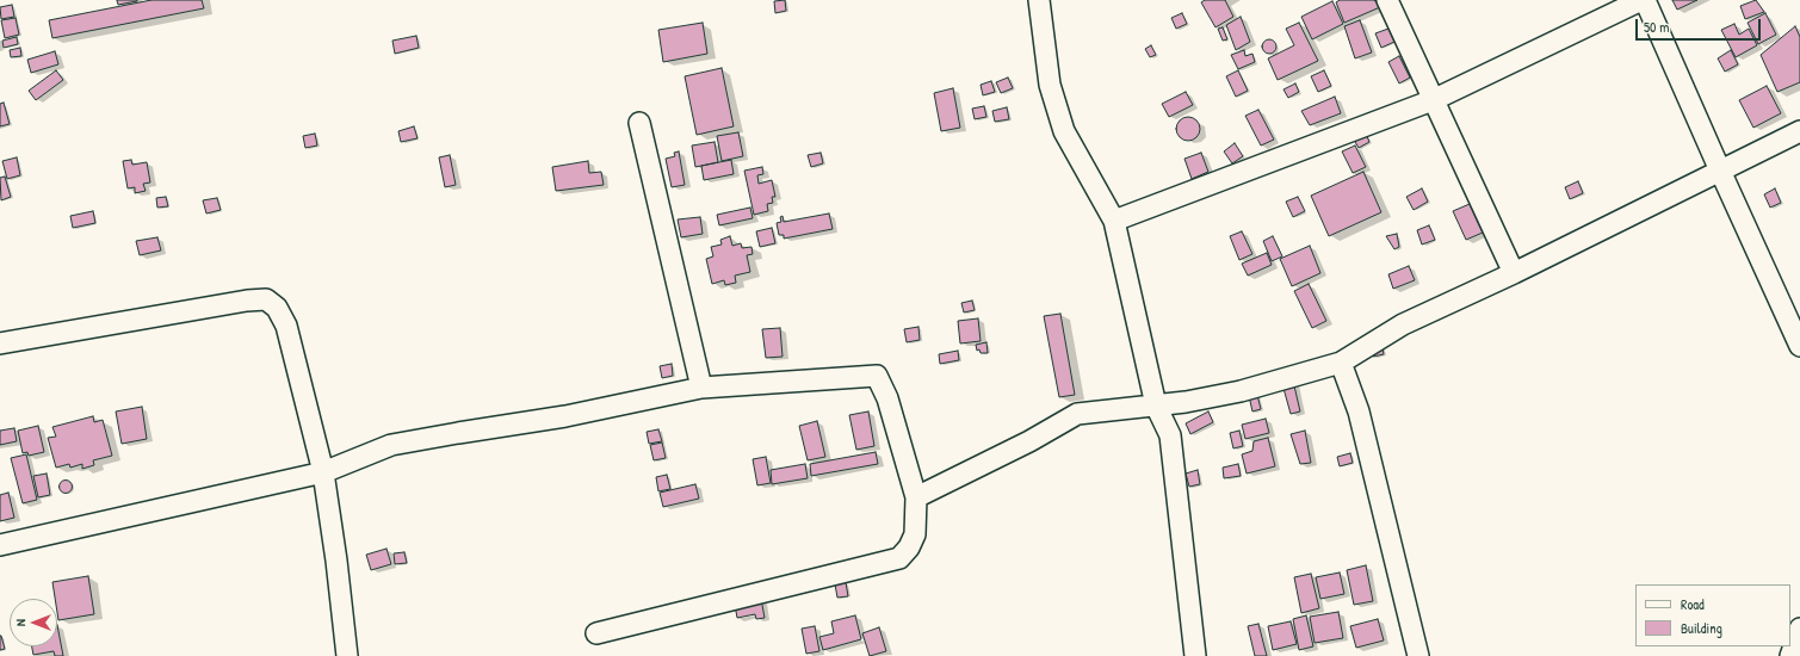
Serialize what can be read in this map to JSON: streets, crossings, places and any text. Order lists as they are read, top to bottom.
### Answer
{
  "legend": ["Road", "Building"],
  "scale_bar": "50 m",
  "north": "left"
}
